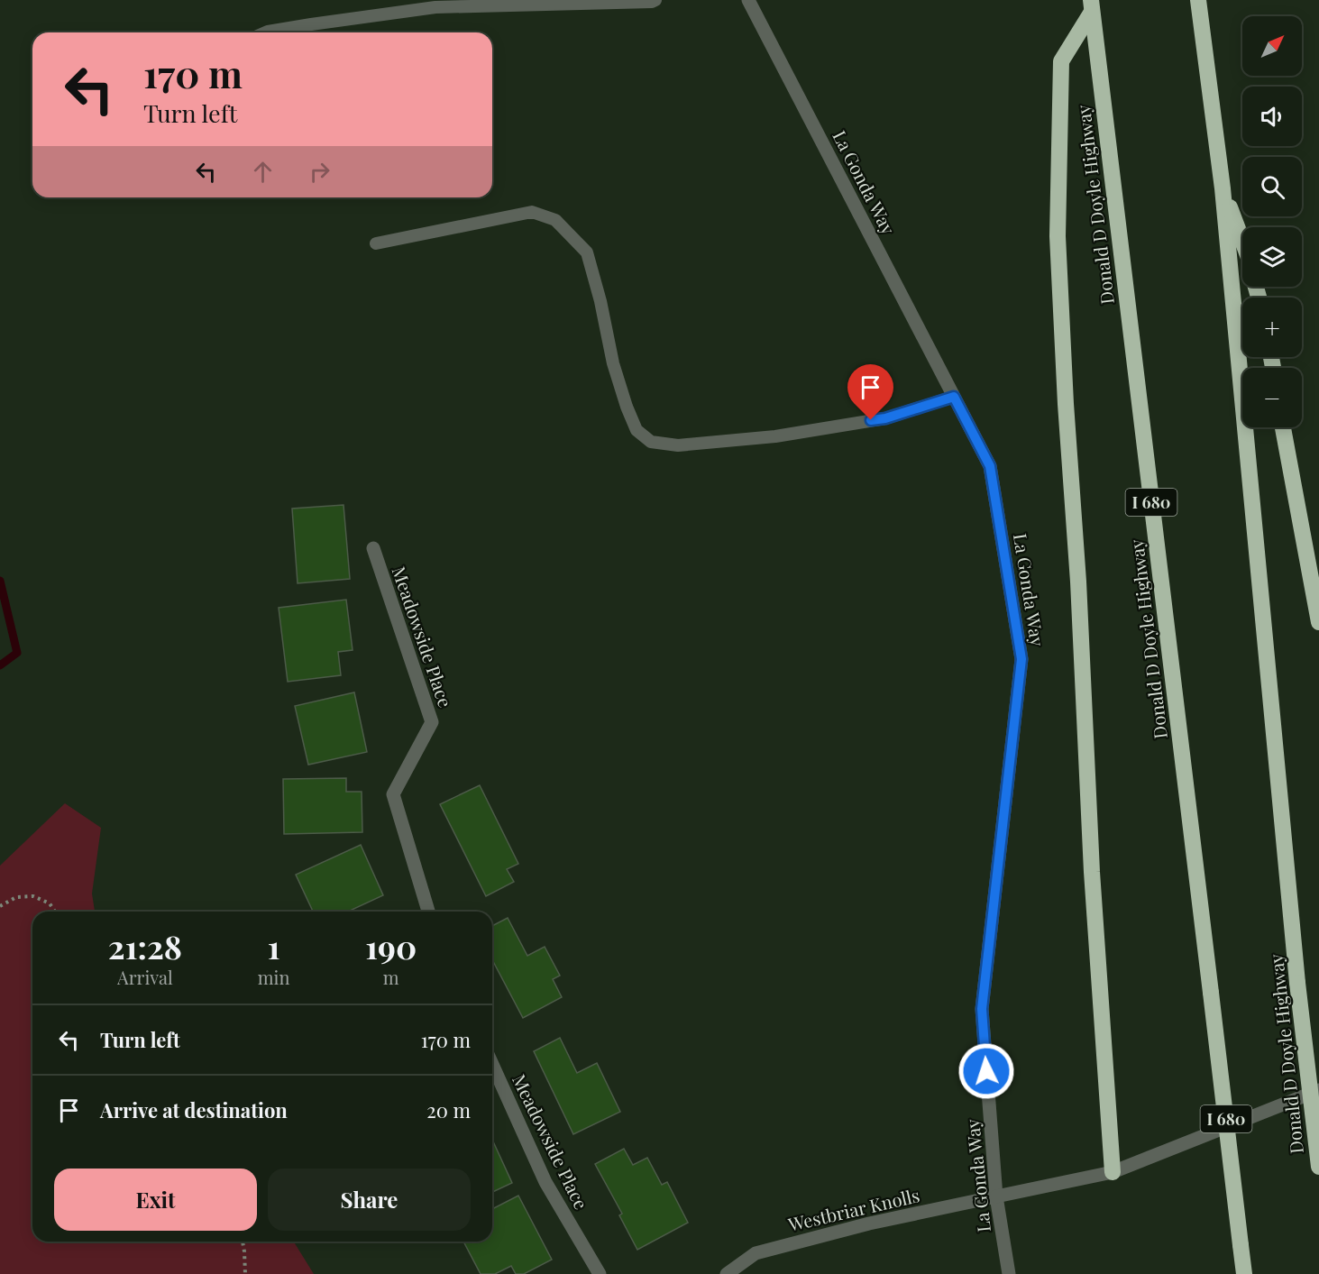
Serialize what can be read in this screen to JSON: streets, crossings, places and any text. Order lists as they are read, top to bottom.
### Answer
{
  "streets": {
    "highway": ["Donald D Doyle Highway", "I 680"],
    "street": ["La Gonda Way", "Meadowside Place", "Westbriar Knolls"]
  },
  "crossings": [
    ["La Gonda Way", "Westbriar Knolls"]
  ],
  "north": "top right",
  "page": {
    "map_buttons": ["+", "−"],
    "turn": ["170 m", "Turn left"],
    "eta": [
      "21:28",
      "Arrival",
      "1",
      "min",
      "190",
      "m"
    ],
    "list": [
      {
        "name": "Turn left",
        "value": "170 m"
      },
      {
        "name": "Arrive at destination",
        "value": "20 m"
      }
    ],
    "buttons": ["Exit", "Share"]
  }
}
